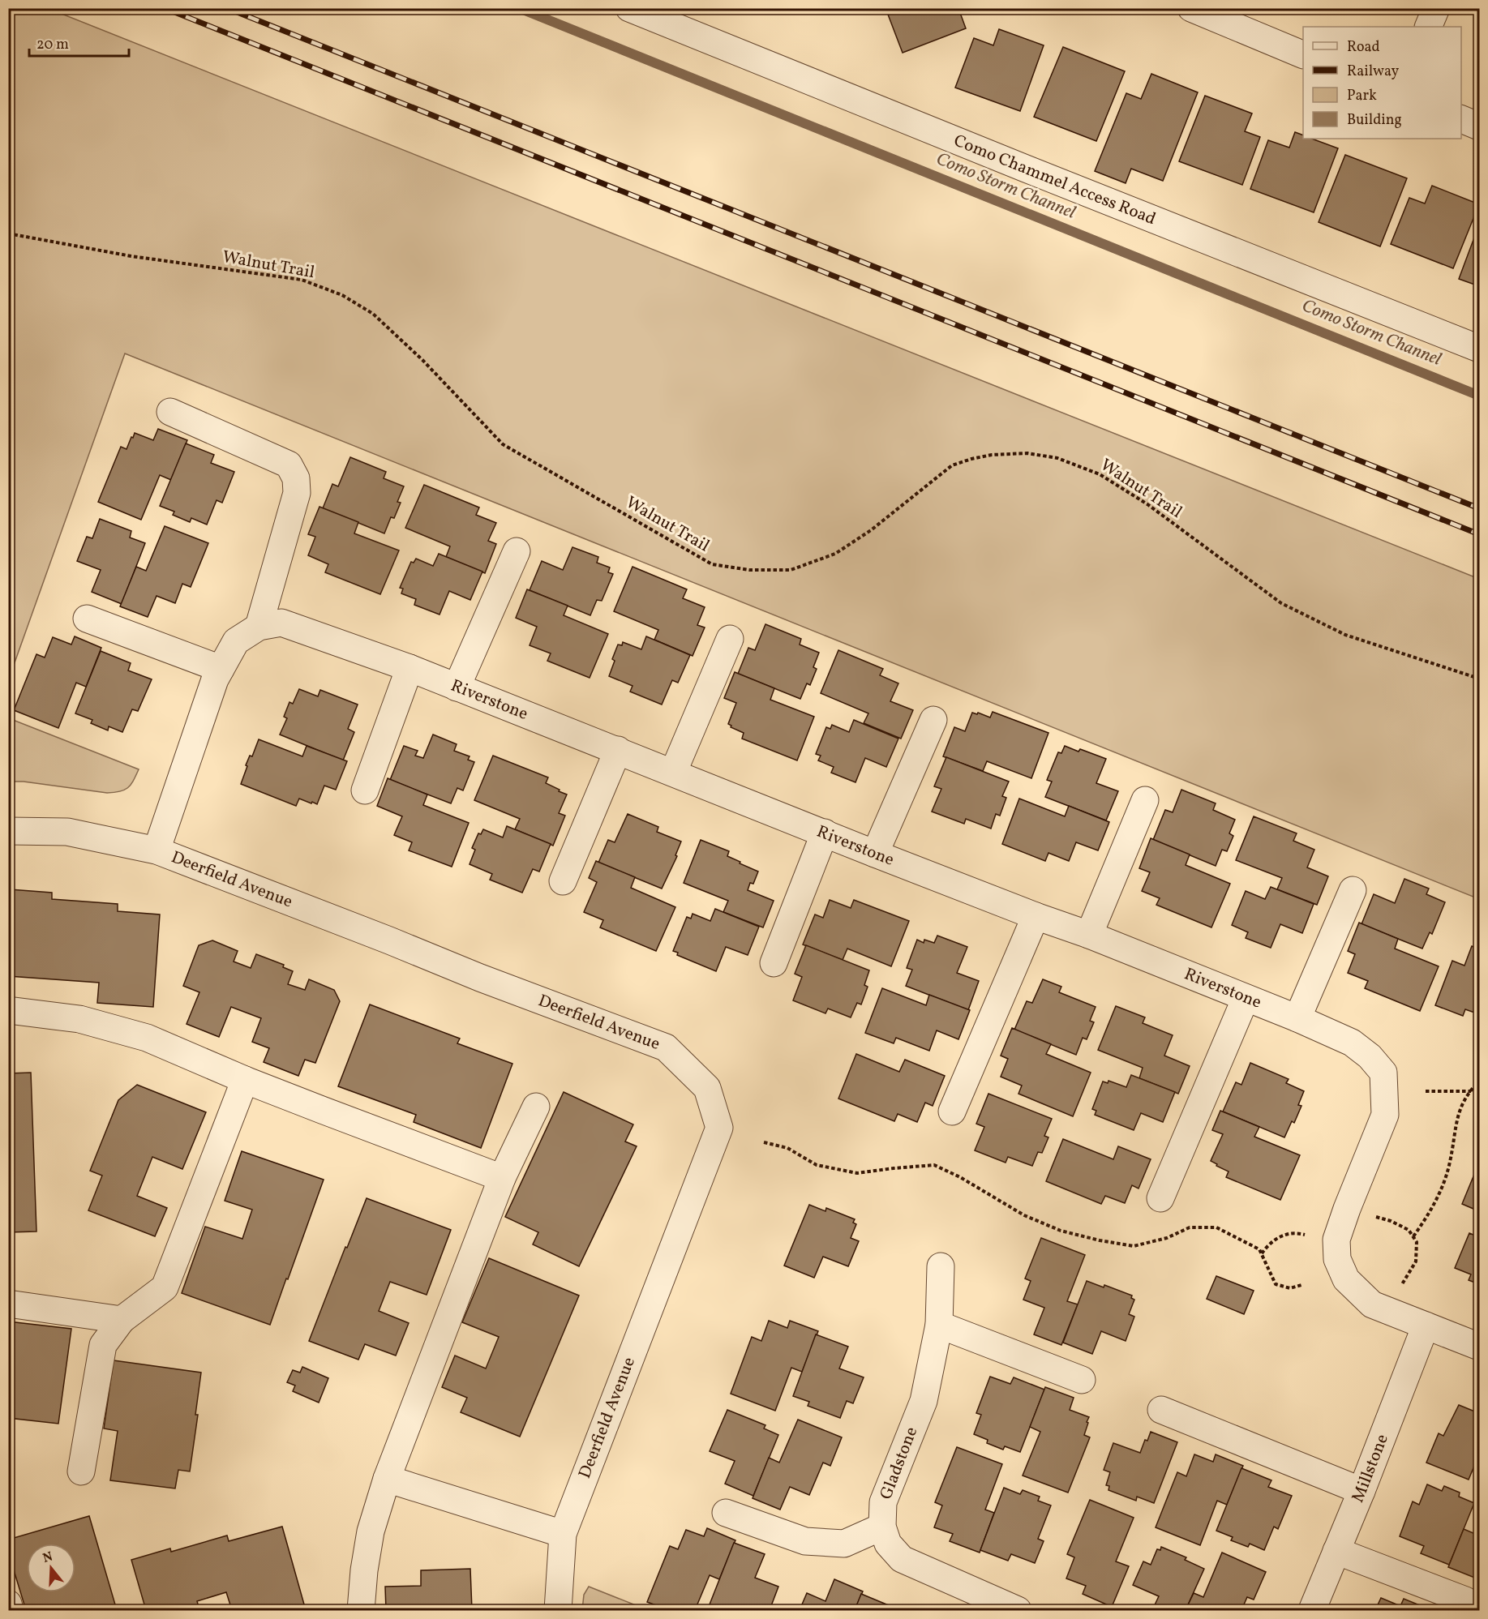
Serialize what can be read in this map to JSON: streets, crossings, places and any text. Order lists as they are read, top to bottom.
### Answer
{
  "streets": {
    "street": [
      "Como Chammel Access Road",
      "Riverstone",
      "Deerfield Avenue",
      "Gladstone",
      "Millstone"
    ],
    "path": ["Walnut Trail"]
  },
  "crossings": [
    ["Riverstone", "Deerfield Avenue"],
    ["Riverstone", "Millstone"]
  ],
  "water": ["Como Storm Channel"],
  "legend": [
    "Road",
    "Railway",
    "Park",
    "Building"
  ],
  "scale_bar": "20 m",
  "north": "top"
}
